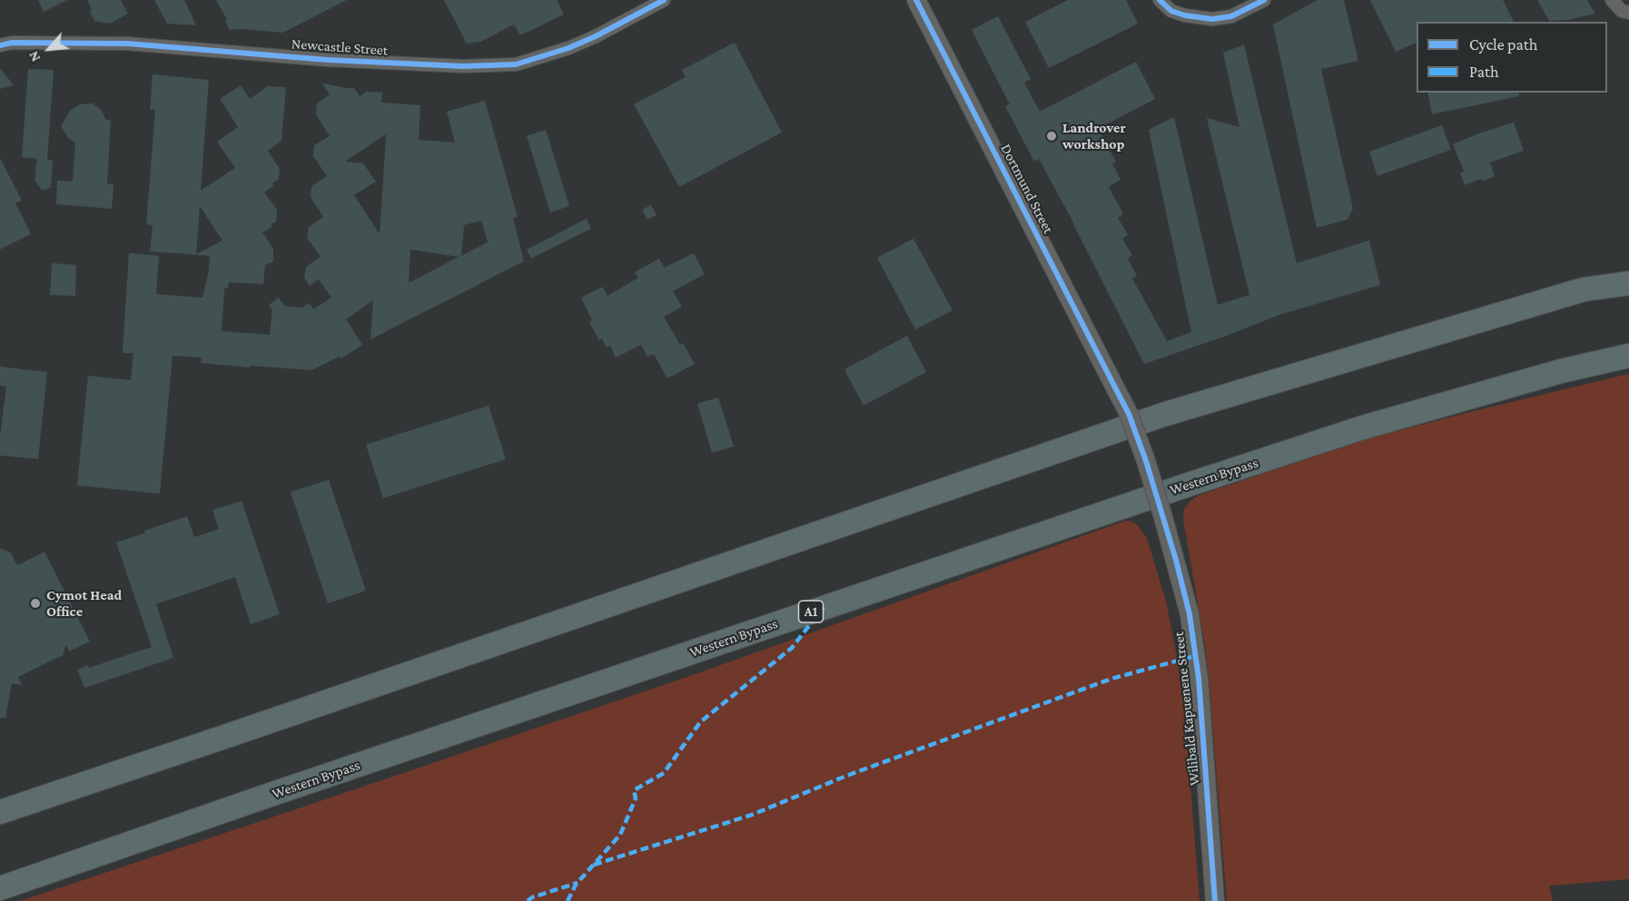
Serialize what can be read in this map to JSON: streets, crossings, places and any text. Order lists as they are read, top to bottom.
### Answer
{
  "streets": {
    "highway": ["Western Bypass", "A1"],
    "street": ["Newcastle Street", "Dortmund Street", "Wilibald Kapuenene Street"]
  },
  "crossings": [
    ["Dortmund Street", "Wilibald Kapuenene Street"]
  ],
  "places": ["Landrover workshop", "Cymot Head Office"],
  "legend": ["Cycle path", "Path"],
  "north": "bottom left"
}
